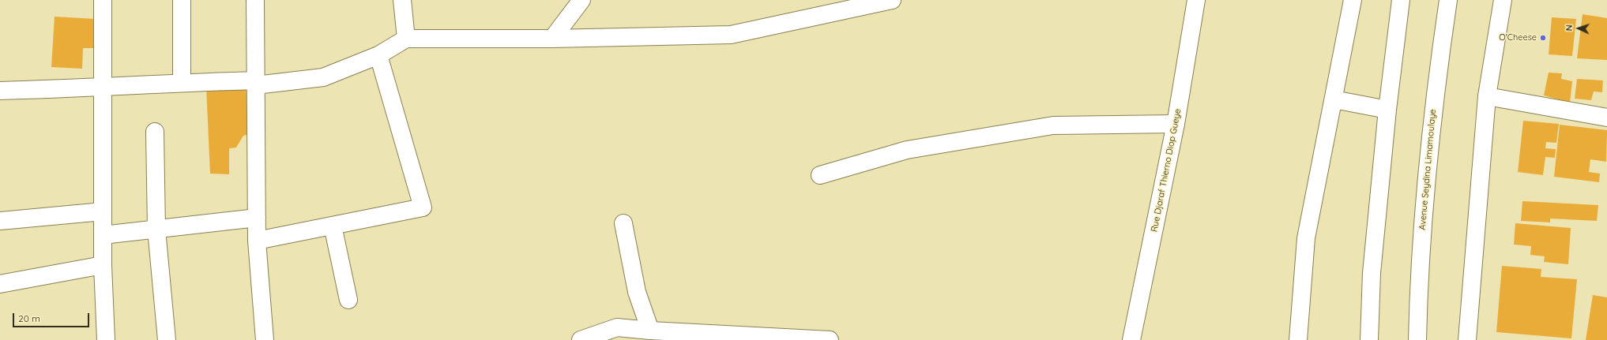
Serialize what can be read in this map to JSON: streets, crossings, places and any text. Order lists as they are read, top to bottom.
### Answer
{
  "streets": {
    "main road": ["Avenue Seydina Limamoulaye", "Rue Djaraf Thierno Diop Gueye"]
  },
  "places": ["O'Cheese"],
  "scale_bar": "20 m",
  "north": "left"
}
